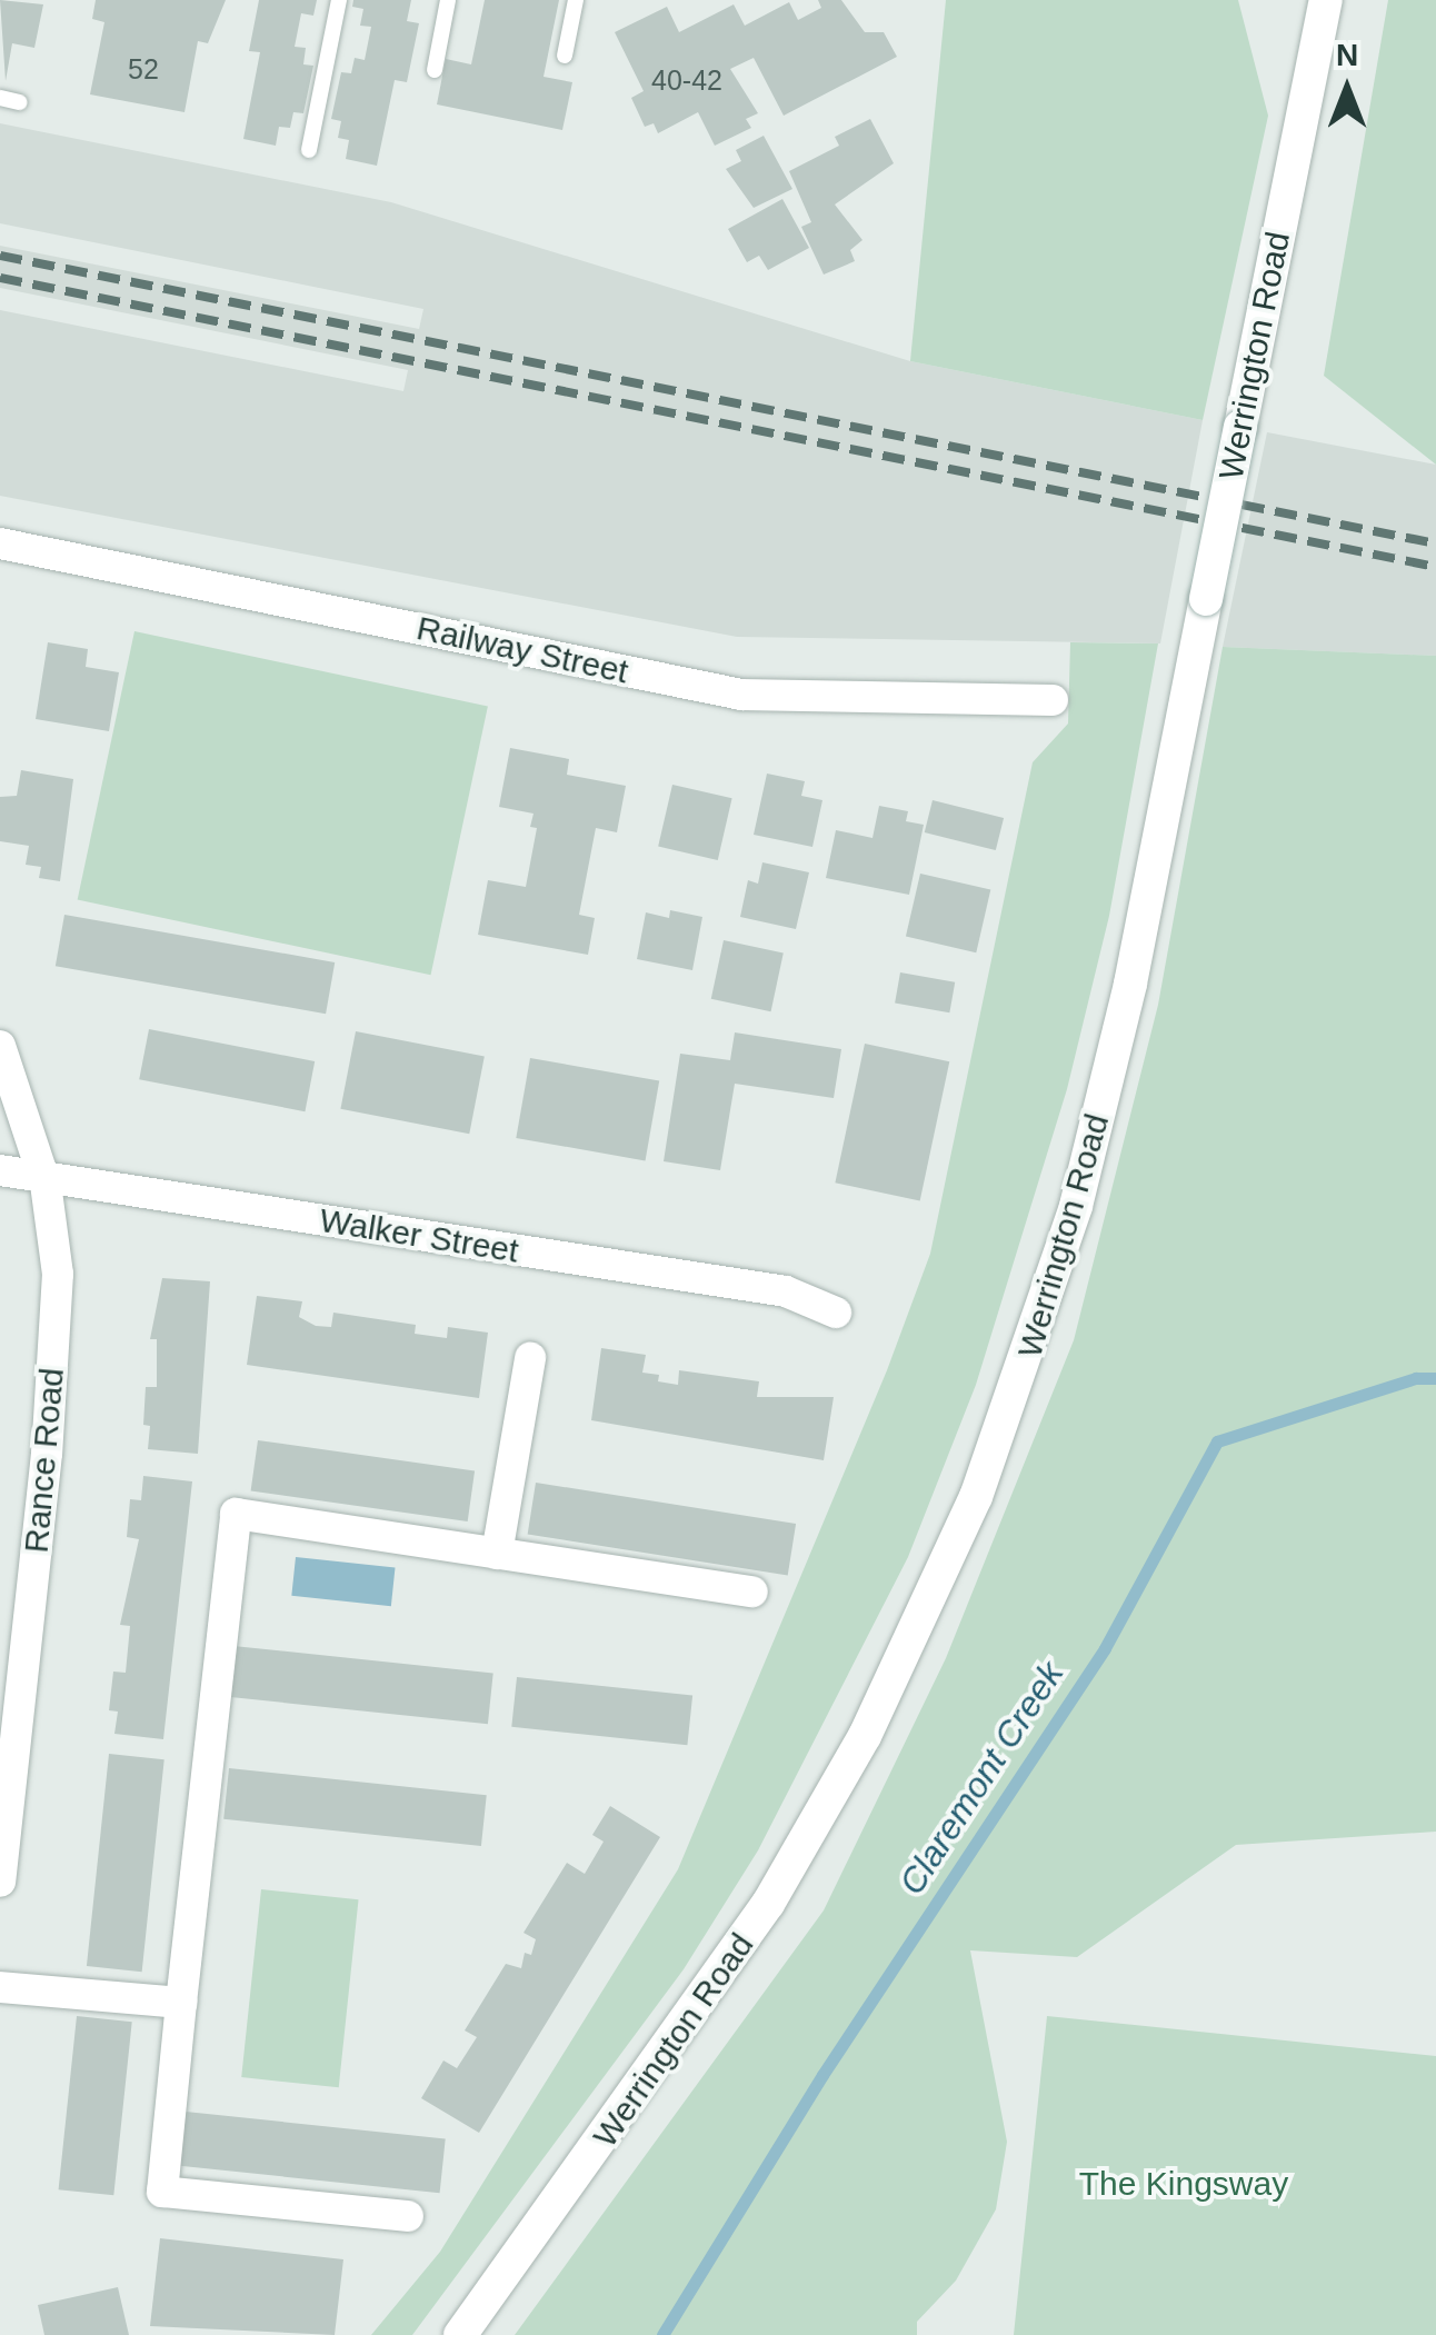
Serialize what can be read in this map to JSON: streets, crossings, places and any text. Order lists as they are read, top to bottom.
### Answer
{
  "streets": {
    "main road": ["Werrington Road"],
    "street": ["Railway Street", "Walker Street", "Rance Road"]
  },
  "crossings": [
    ["Walker Street", "Rance Road"]
  ],
  "water": ["Claremont Creek"],
  "parks": ["The Kingsway"],
  "house_numbers": ["52", "40-42"],
  "north": "top"
}
